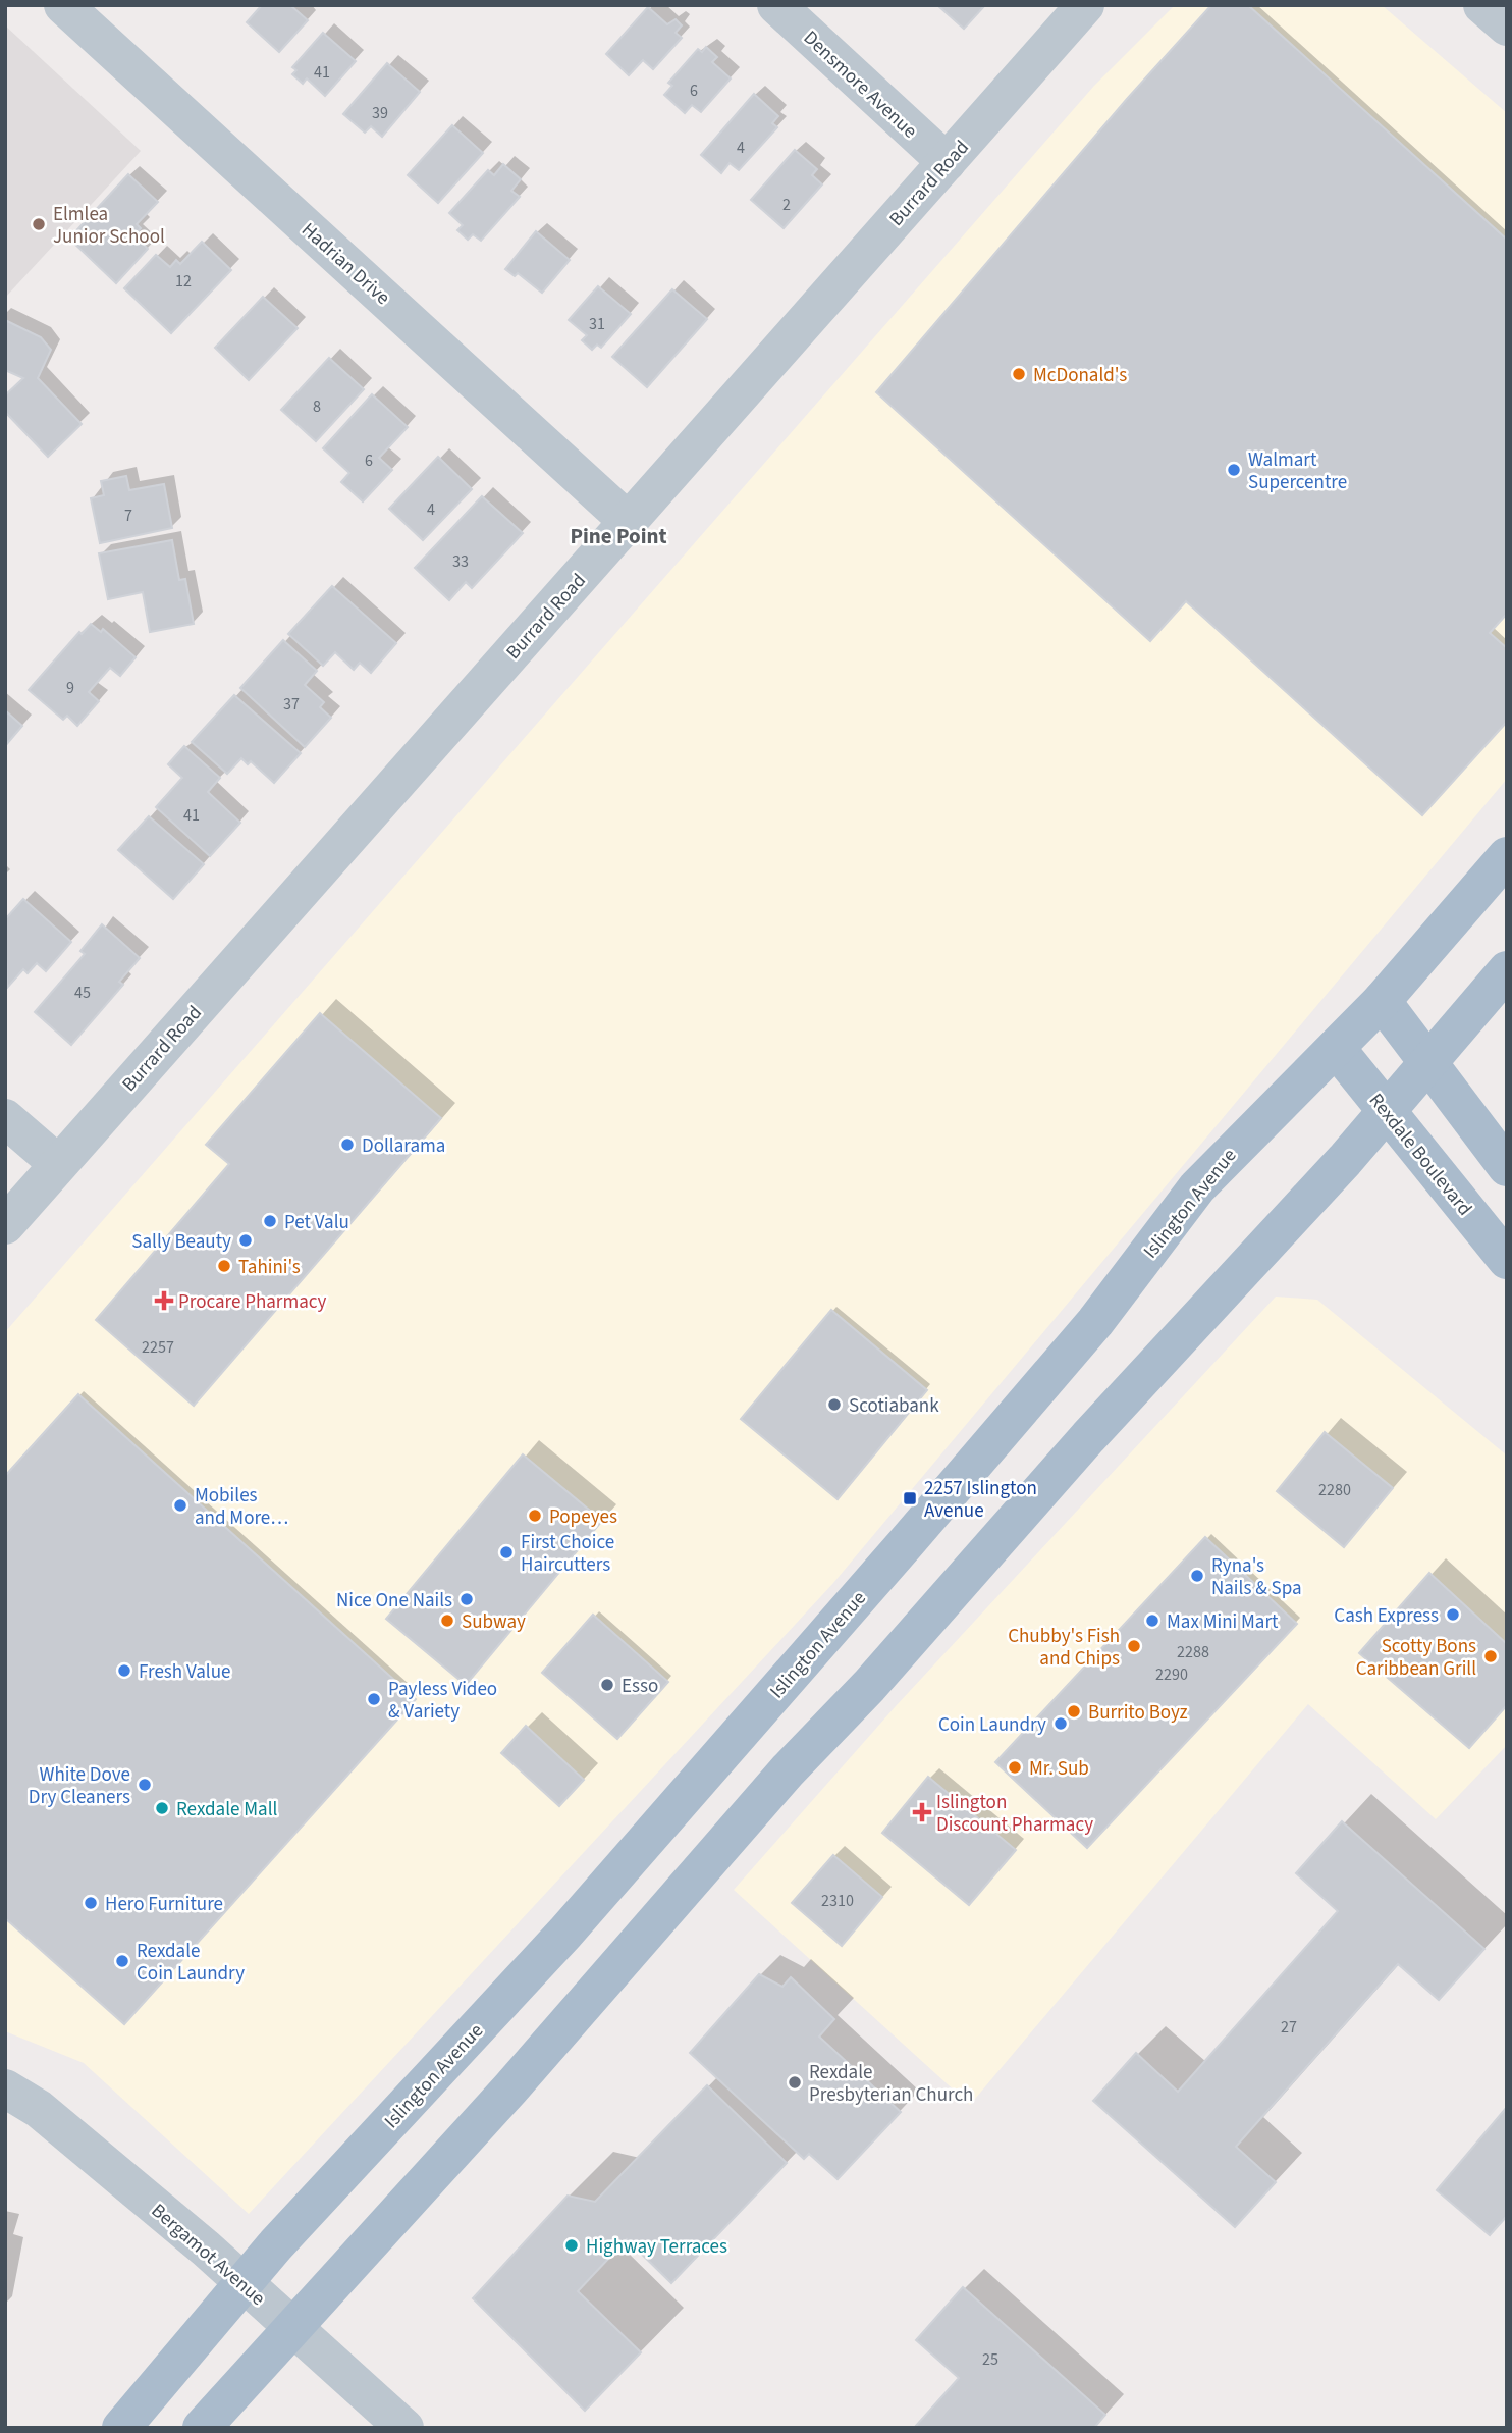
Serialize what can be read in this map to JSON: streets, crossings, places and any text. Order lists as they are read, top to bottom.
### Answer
{
  "streets": {
    "main road": ["Rexdale Boulevard", "Islington Avenue"],
    "street": [
      "Densmore Avenue",
      "Burrard Road",
      "Hadrian Drive",
      "Bergamot Avenue"
    ]
  },
  "crossings": [
    ["Densmore Avenue", "Burrard Road"],
    ["Burrard Road", "Hadrian Drive"],
    ["Rexdale Boulevard", "Islington Avenue"],
    ["Islington Avenue", "Bergamot Avenue"]
  ],
  "districts": ["Pine Point"],
  "places": {
    "other": [
      "Elmlea Junior School",
      "McDonald's",
      "Walmart Supercentre",
      "Dollarama",
      "Pet Valu",
      "Sally Beauty",
      "Tahini's",
      "Scotiabank",
      "Mobiles and More…",
      "Popeyes",
      "First Choice Haircutters",
      "Ryna's Nails & Spa",
      "Nice One Nails",
      "Cash Express",
      "Subway",
      "Max Mini Mart",
      "Chubby's Fish and Chips",
      "Scotty Bons Caribbean Grill",
      "Fresh Value",
      "Esso",
      "Payless Video & Variety",
      "Burrito Boyz",
      "Coin Laundry",
      "Mr. Sub",
      "White Dove Dry Cleaners",
      "Rexdale Mall",
      "Hero Furniture",
      "Rexdale Coin Laundry",
      "Rexdale Presbyterian Church",
      "Highway Terraces"
    ],
    "health": ["Procare Pharmacy", "Islington Discount Pharmacy"],
    "transit": ["2257 Islington Avenue"]
  },
  "house_numbers": [
    "41",
    "6",
    "39",
    "4",
    "2",
    "12",
    "31",
    "8",
    "6",
    "4",
    "7",
    "33",
    "9",
    "37",
    "41",
    "45",
    "2257",
    "2280",
    "2288",
    "2290",
    "2310",
    "27",
    "25"
  ]
}
